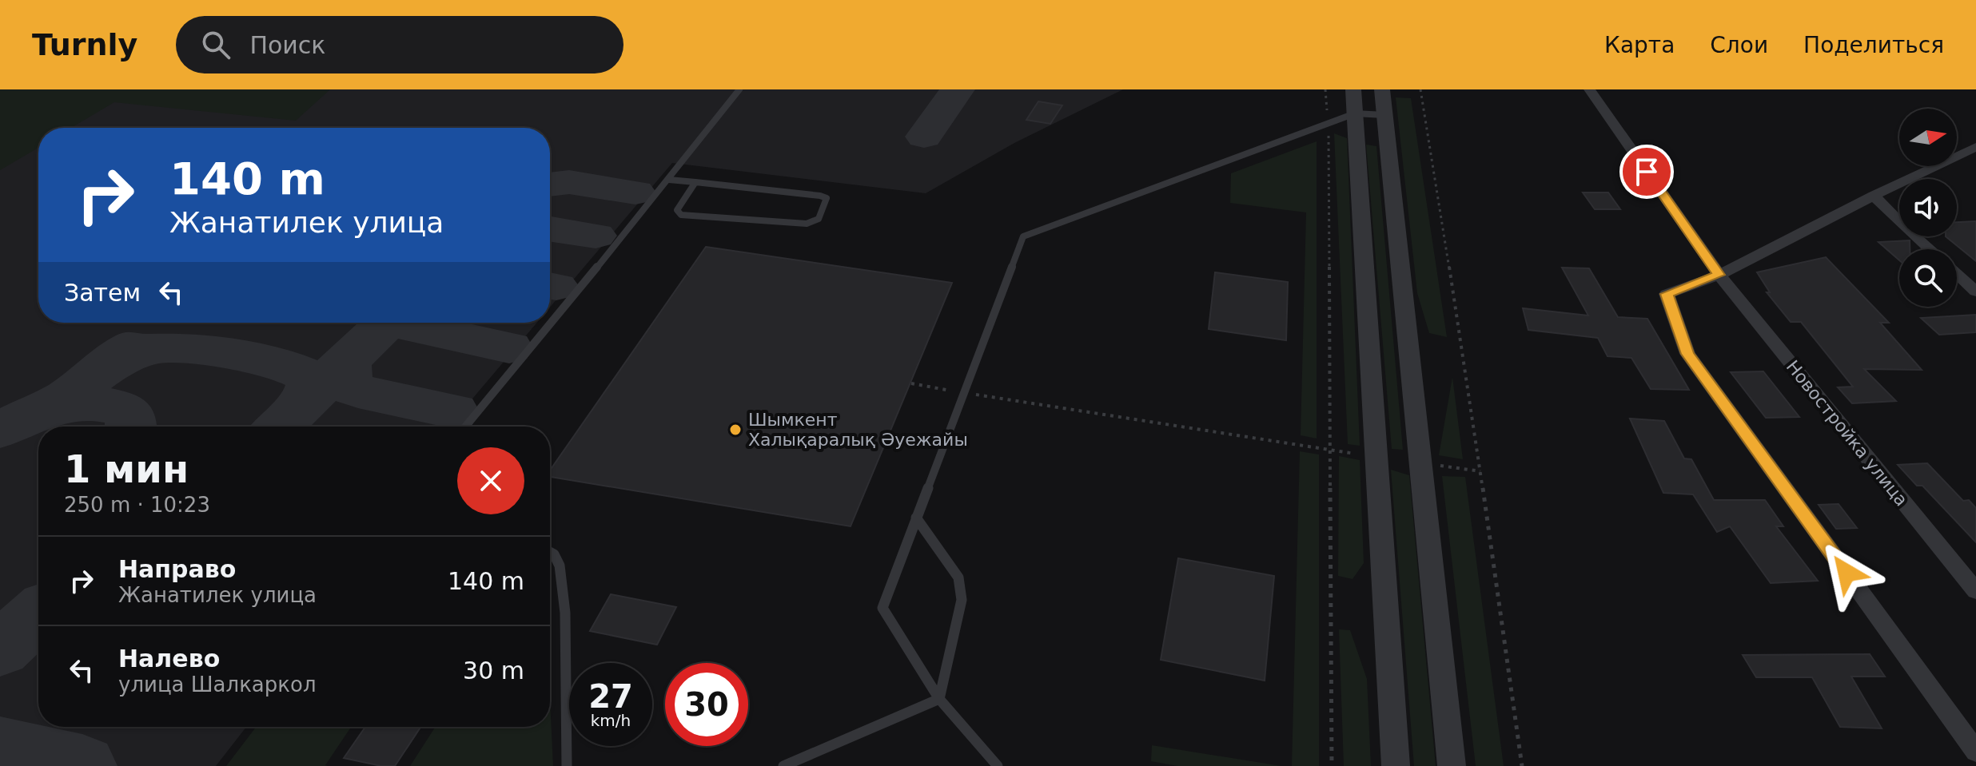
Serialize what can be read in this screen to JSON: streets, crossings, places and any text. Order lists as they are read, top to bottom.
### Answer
{
  "streets": {
    "street": ["Новостройка улица"]
  },
  "places": ["Шымкент Халықаралық Әуежайы"],
  "north": "right",
  "page": {
    "header": "Turnly",
    "search": "Поиск",
    "nav": ["Карта", "Слои", "Поделиться"],
    "turn": ["140 m", "Жанатилек улица"],
    "then": "Затем",
    "heading": ["1 мин", "250 m · 10:23"],
    "list": [
      {
        "name": "Направо",
        "note": "Жанатилек улица",
        "value": "140 m"
      },
      {
        "name": "Налево",
        "note": "улица Шалкаркол",
        "value": "30 m"
      }
    ],
    "speed": "27 km/h",
    "limit": "30"
  }
}
